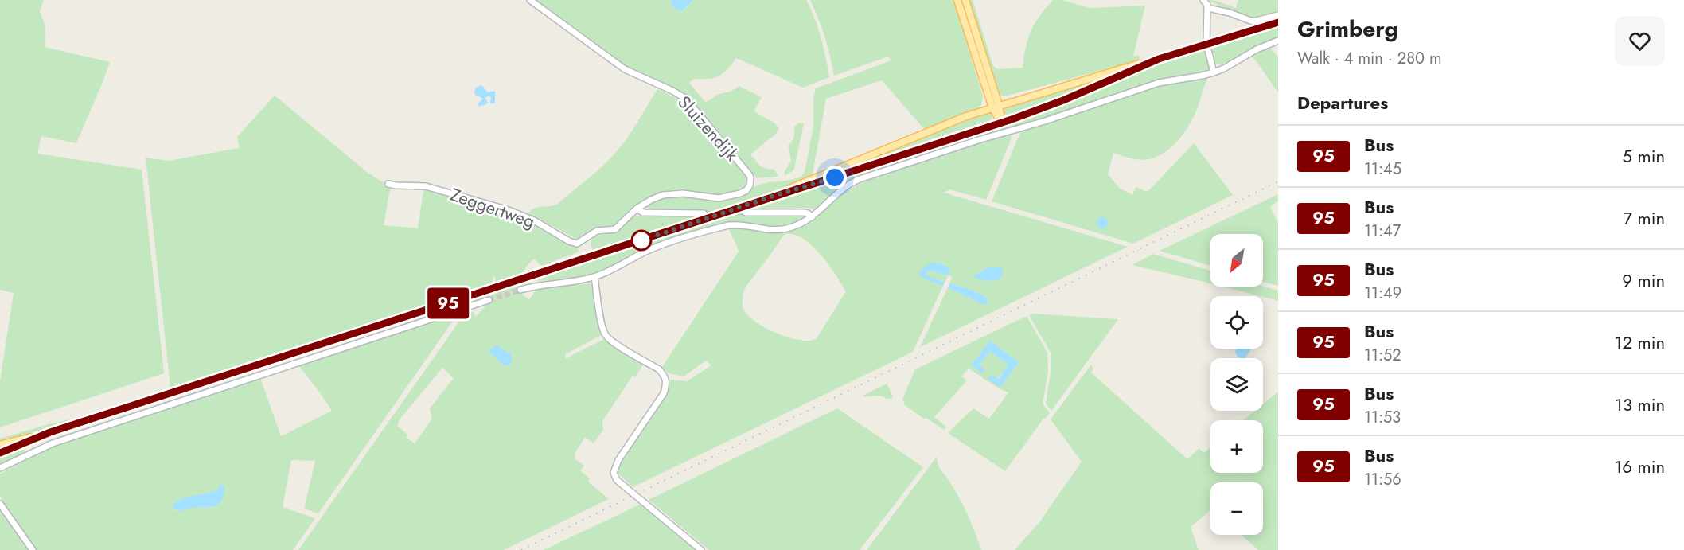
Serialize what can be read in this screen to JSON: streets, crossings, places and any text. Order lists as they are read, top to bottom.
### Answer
{
  "streets": {
    "street": ["Sluizendijk", "Zeggertweg"]
  },
  "crossings": [
    ["Sluizendijk", "Zeggertweg"]
  ],
  "lines": ["bus line 95"],
  "north": "bottom left",
  "page": {
    "on_map": "95",
    "heading": [
      ["Grimberg", "Walk · 4 min · 280 m"],
      "Departures"
    ],
    "list": [
      {
        "mark": "95",
        "name": "Bus",
        "note": "11:45",
        "value": "5 min"
      },
      {
        "mark": "95",
        "name": "Bus",
        "note": "11:47",
        "value": "7 min"
      },
      {
        "mark": "95",
        "name": "Bus",
        "note": "11:49",
        "value": "9 min"
      },
      {
        "mark": "95",
        "name": "Bus",
        "note": "11:52",
        "value": "12 min"
      },
      {
        "mark": "95",
        "name": "Bus",
        "note": "11:53",
        "value": "13 min"
      },
      {
        "mark": "95",
        "name": "Bus",
        "note": "11:56",
        "value": "16 min"
      }
    ],
    "map_buttons": ["+", "−"]
  }
}
